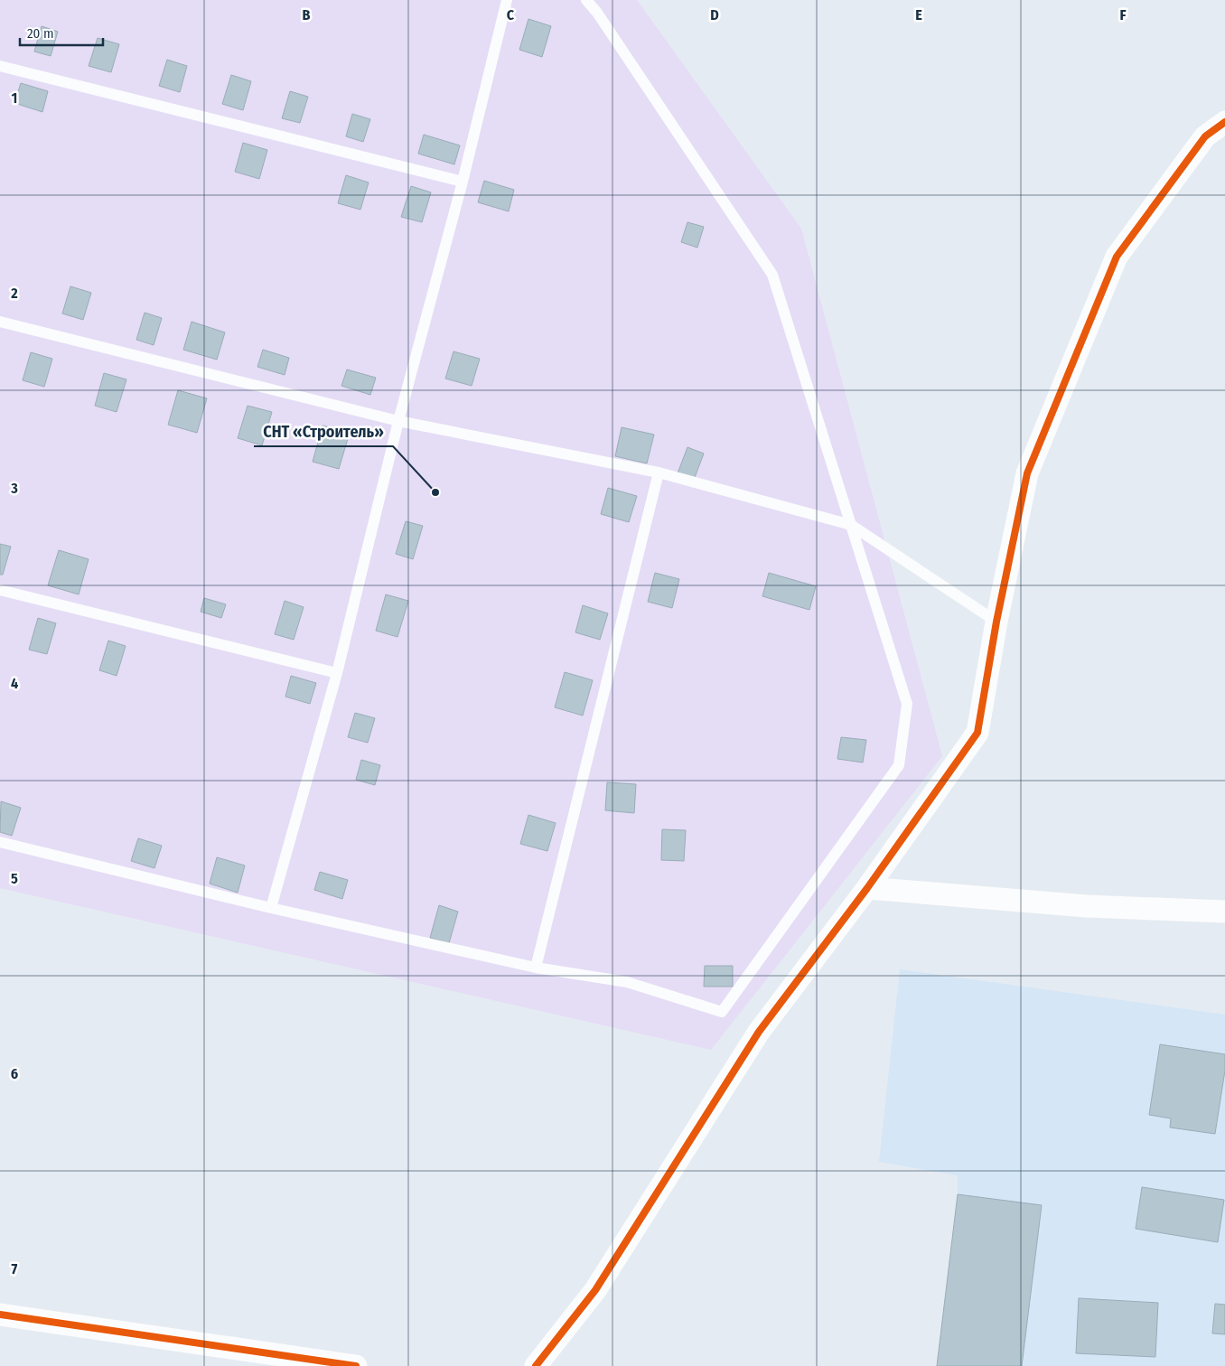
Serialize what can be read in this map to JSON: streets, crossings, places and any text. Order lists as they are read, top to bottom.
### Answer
{
  "places": ["СНТ «Строитель»"],
  "scale_bar": "20 m",
  "grid": {
    "columns": [
      "B",
      "C",
      "D",
      "E",
      "F"
    ],
    "rows": [
      "1",
      "2",
      "3",
      "4",
      "5",
      "6",
      "7"
    ]
  }
}
